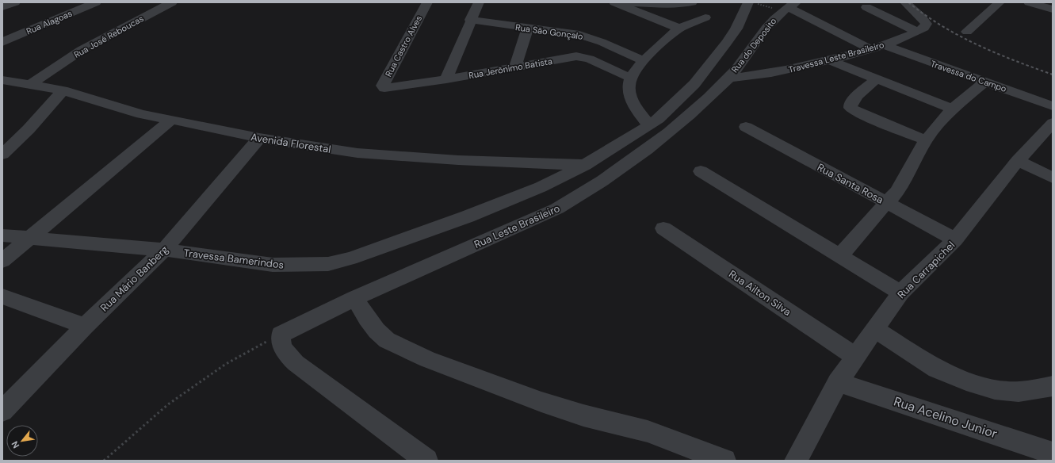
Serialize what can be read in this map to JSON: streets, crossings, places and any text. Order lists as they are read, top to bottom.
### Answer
{
  "streets": {
    "street": [
      "Rua Alagoas",
      "Rua São Gonçalo",
      "Rua José Reboucas",
      "Rua do Deposito",
      "Rua Castro Alves",
      "Travessa Leste Brasileiro",
      "Rua Jerônimo Batista",
      "Travessa do Campo",
      "Avenida Florestal",
      "Rua Santa Rosa",
      "Rua Leste Brasileiro",
      "Travessa Bamerindos",
      "Rua Carrapichel",
      "Rua Mário Banberg",
      "Rua Ailton Silva",
      "Rua Acelino Junior"
    ]
  },
  "crossings": [
    ["Rua José Reboucas", "Avenida Florestal"],
    ["Rua do Deposito", "Travessa Leste Brasileiro"],
    ["Rua do Deposito", "Rua Leste Brasileiro"],
    ["Rua Castro Alves", "Rua Jerônimo Batista"],
    ["Travessa Leste Brasileiro", "Travessa do Campo"],
    ["Travessa Leste Brasileiro", "Rua Leste Brasileiro"],
    ["Avenida Florestal", "Travessa Bamerindos"],
    ["Avenida Florestal", "Rua Mário Banberg"],
    ["Rua Santa Rosa", "Rua Carrapichel"],
    ["Travessa Bamerindos", "Rua Mário Banberg"],
    ["Rua Carrapichel", "Rua Ailton Silva"],
    ["Rua Carrapichel", "Rua Acelino Junior"]
  ],
  "north": "bottom left"
}
